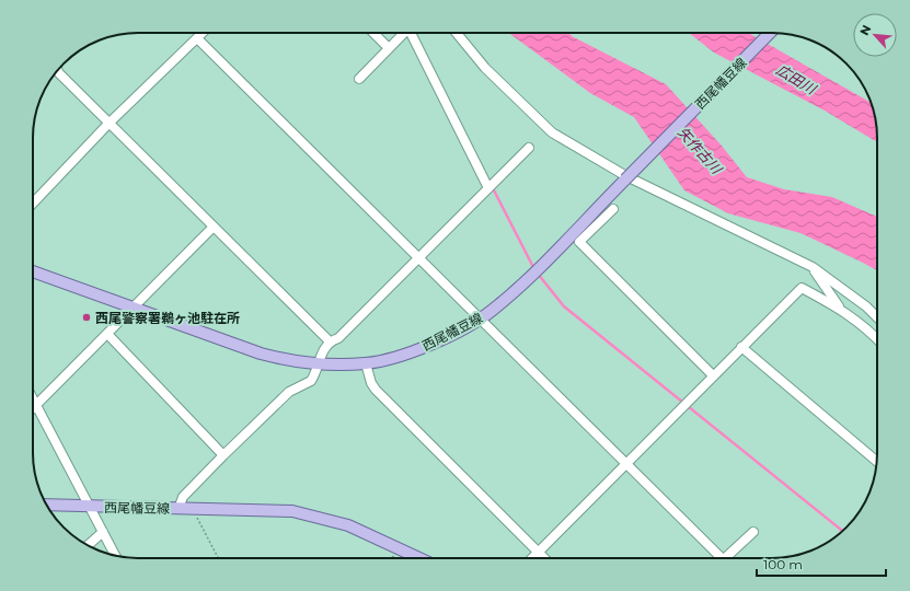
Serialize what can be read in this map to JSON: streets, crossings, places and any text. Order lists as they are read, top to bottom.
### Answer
{
  "streets": {
    "main road": ["西尾幡豆線"]
  },
  "water": ["広田川", "矢作古川"],
  "places": ["西尾警察署鵜ヶ池駐在所"],
  "scale_bar": "100 m",
  "north": "top left"
}
